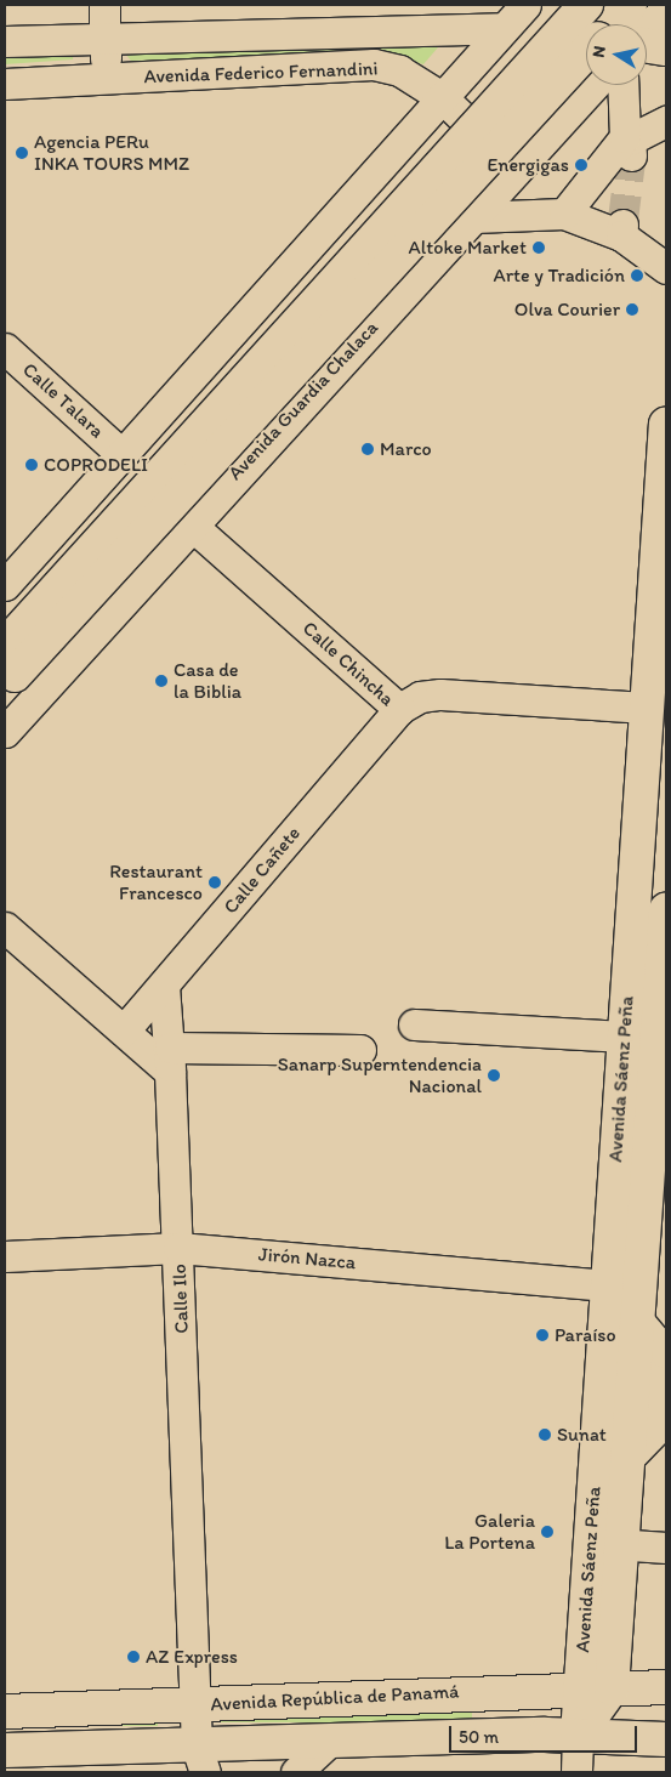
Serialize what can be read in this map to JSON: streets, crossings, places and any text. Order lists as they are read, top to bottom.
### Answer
{
  "streets": {
    "main road": ["Avenida Guardia Chalaca", "Avenida Sáenz Peña", "Avenida República de Panamá"],
    "street": [
      "Avenida Federico Fernandini",
      "Calle Talara",
      "Calle Chincha",
      "Calle Cañete",
      "Jirón Nazca",
      "Calle Ilo"
    ]
  },
  "crossings": [
    ["Avenida Federico Fernandini", "Avenida Guardia Chalaca"],
    ["Avenida Guardia Chalaca", "Calle Chincha"],
    ["Calle Chincha", "Calle Cañete"],
    ["Calle Chincha", "Avenida Sáenz Peña"],
    ["Calle Cañete", "Calle Ilo"],
    ["Avenida Sáenz Peña", "Jirón Nazca"],
    ["Avenida Sáenz Peña", "Avenida República de Panamá"],
    ["Jirón Nazca", "Calle Ilo"],
    ["Calle Ilo", "Avenida República de Panamá"]
  ],
  "places": [
    "Agencia PERu INKA TOURS MMZ",
    "Energigas",
    "Altoke Market",
    "Arte y Tradición",
    "Olva Courier",
    "Marco",
    "COPRODELI",
    "Casa de la Biblia",
    "Restaurant Francesco",
    "Sanarp Superntendencia Nacional",
    "Paraíso",
    "Sunat",
    "Galeria La Portena",
    "AZ Express"
  ],
  "scale_bar": "50 m",
  "north": "left"
}
